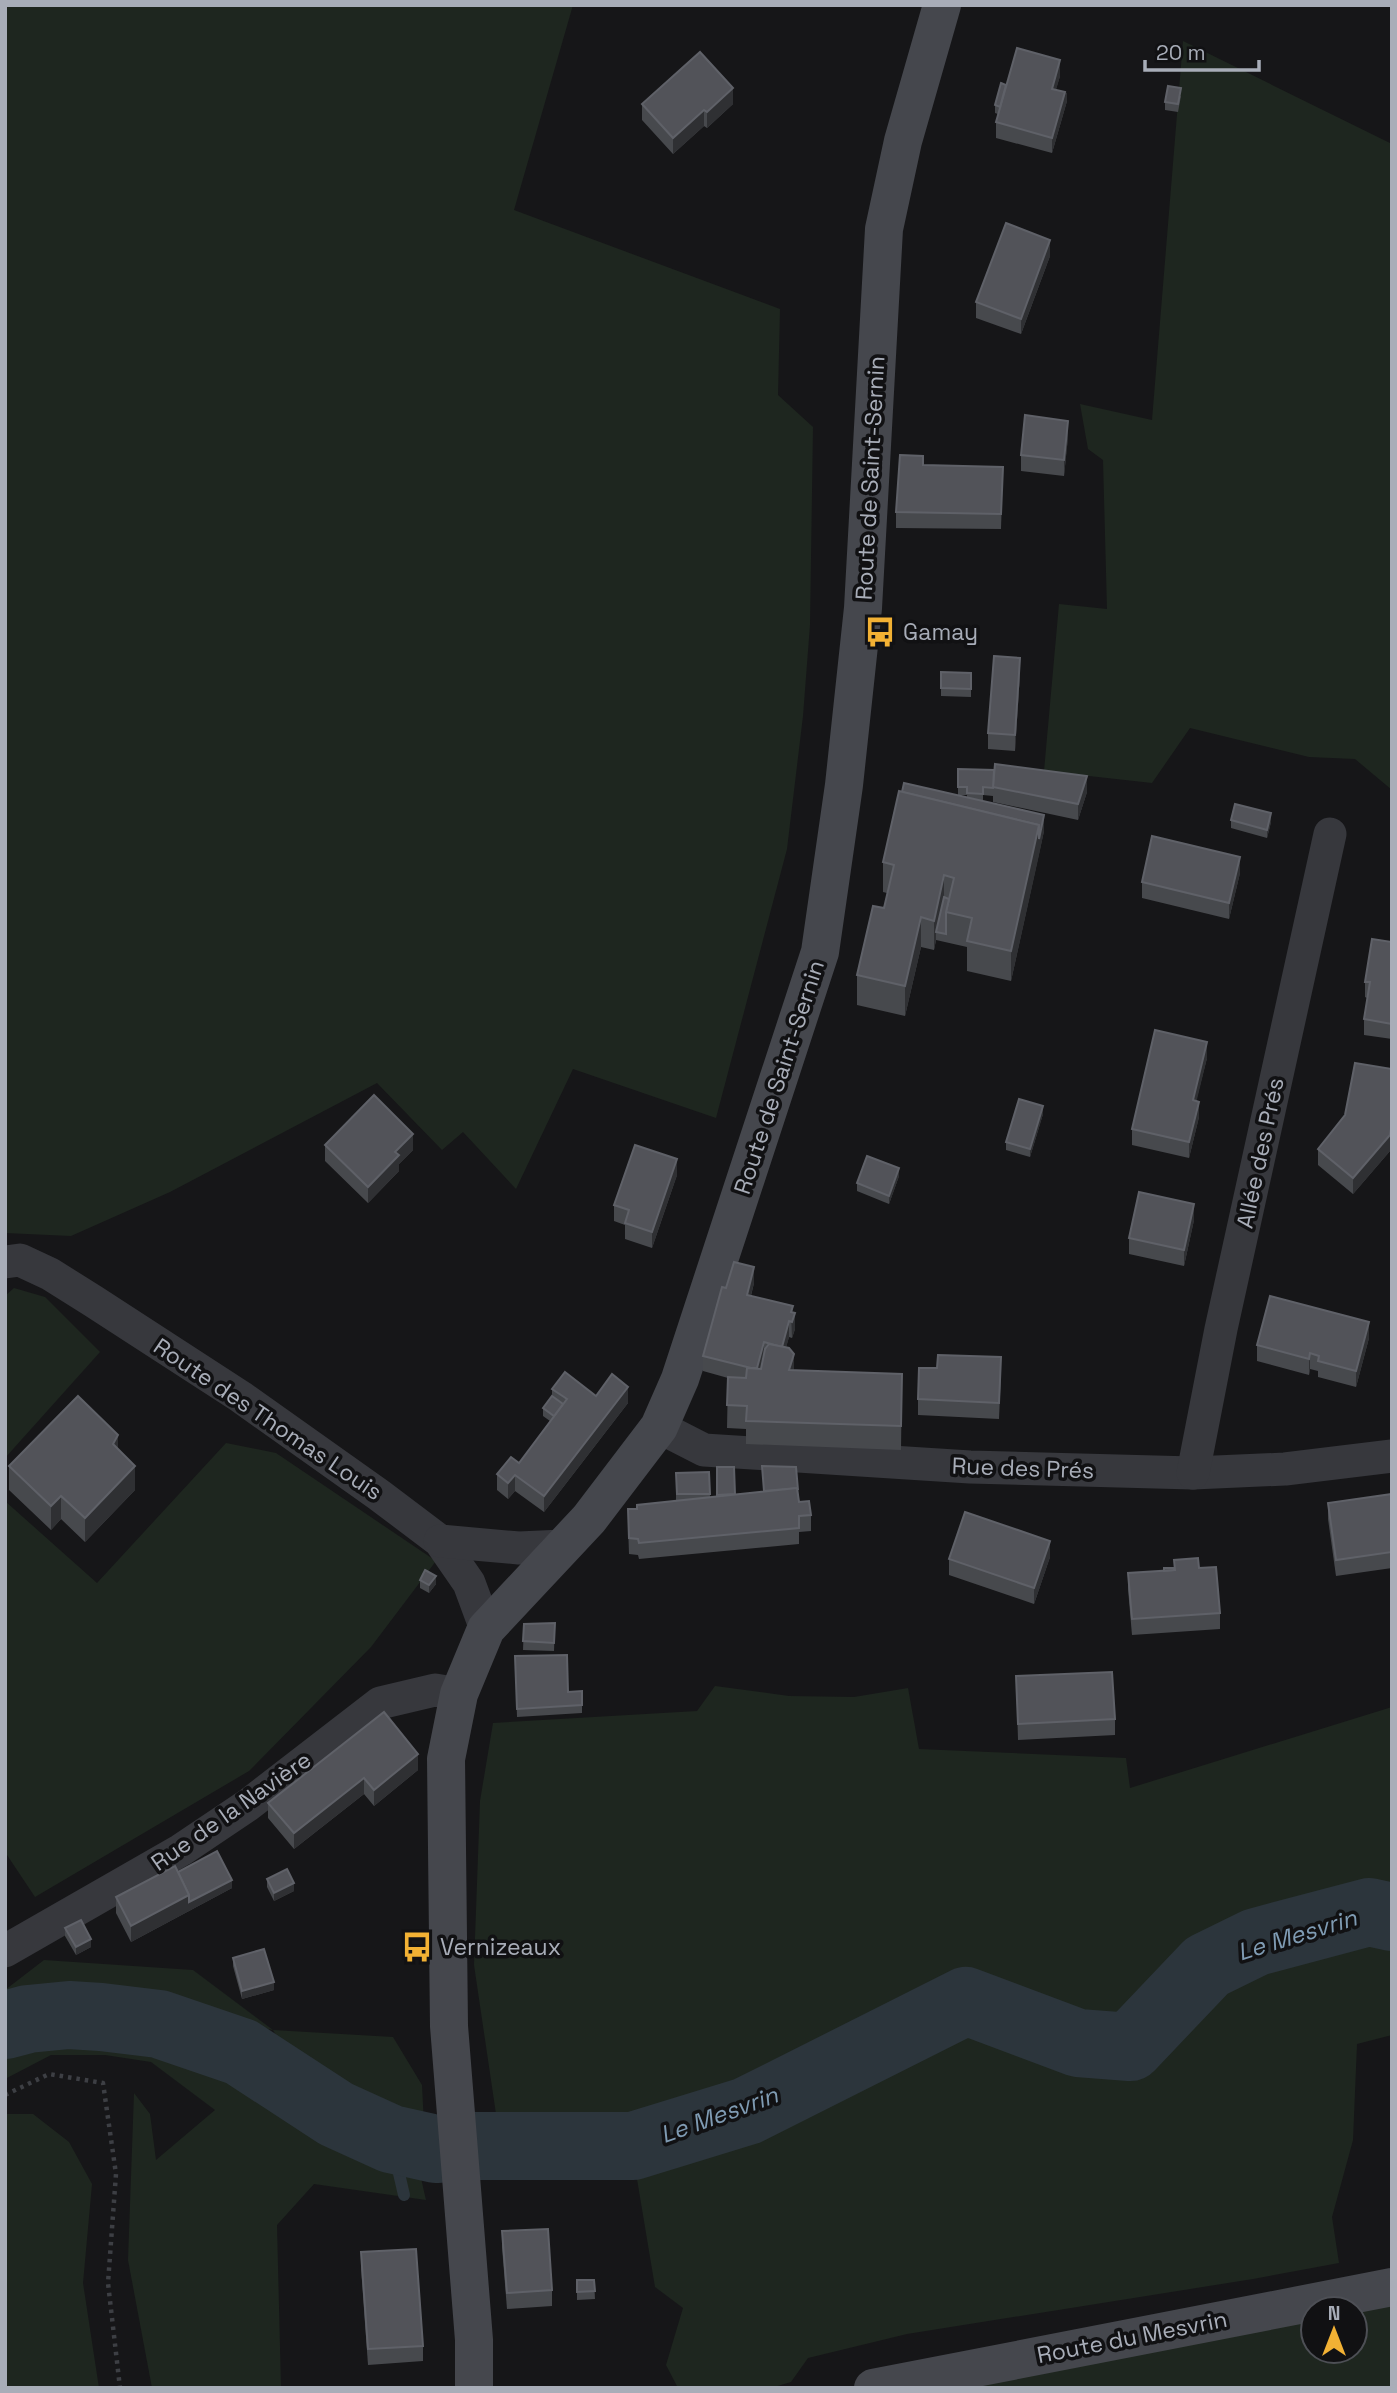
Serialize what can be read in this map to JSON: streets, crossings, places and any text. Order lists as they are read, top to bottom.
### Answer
{
  "streets": {
    "street": [
      "Route de Saint-Sernin",
      "Allée des Prés",
      "Route des Thomas Louis",
      "Rue des Prés",
      "Rue de la Navière",
      "Route du Mesvrin"
    ]
  },
  "crossings": [
    ["Route de Saint-Sernin", "Route des Thomas Louis"],
    ["Route de Saint-Sernin", "Rue des Prés"],
    ["Route de Saint-Sernin", "Rue de la Navière"],
    ["Allée des Prés", "Rue des Prés"]
  ],
  "water": ["Le Mesvrin"],
  "places": {
    "bus stop": ["Gamay", "Vernizeaux"]
  },
  "scale_bar": "20 m",
  "north": "top"
}
